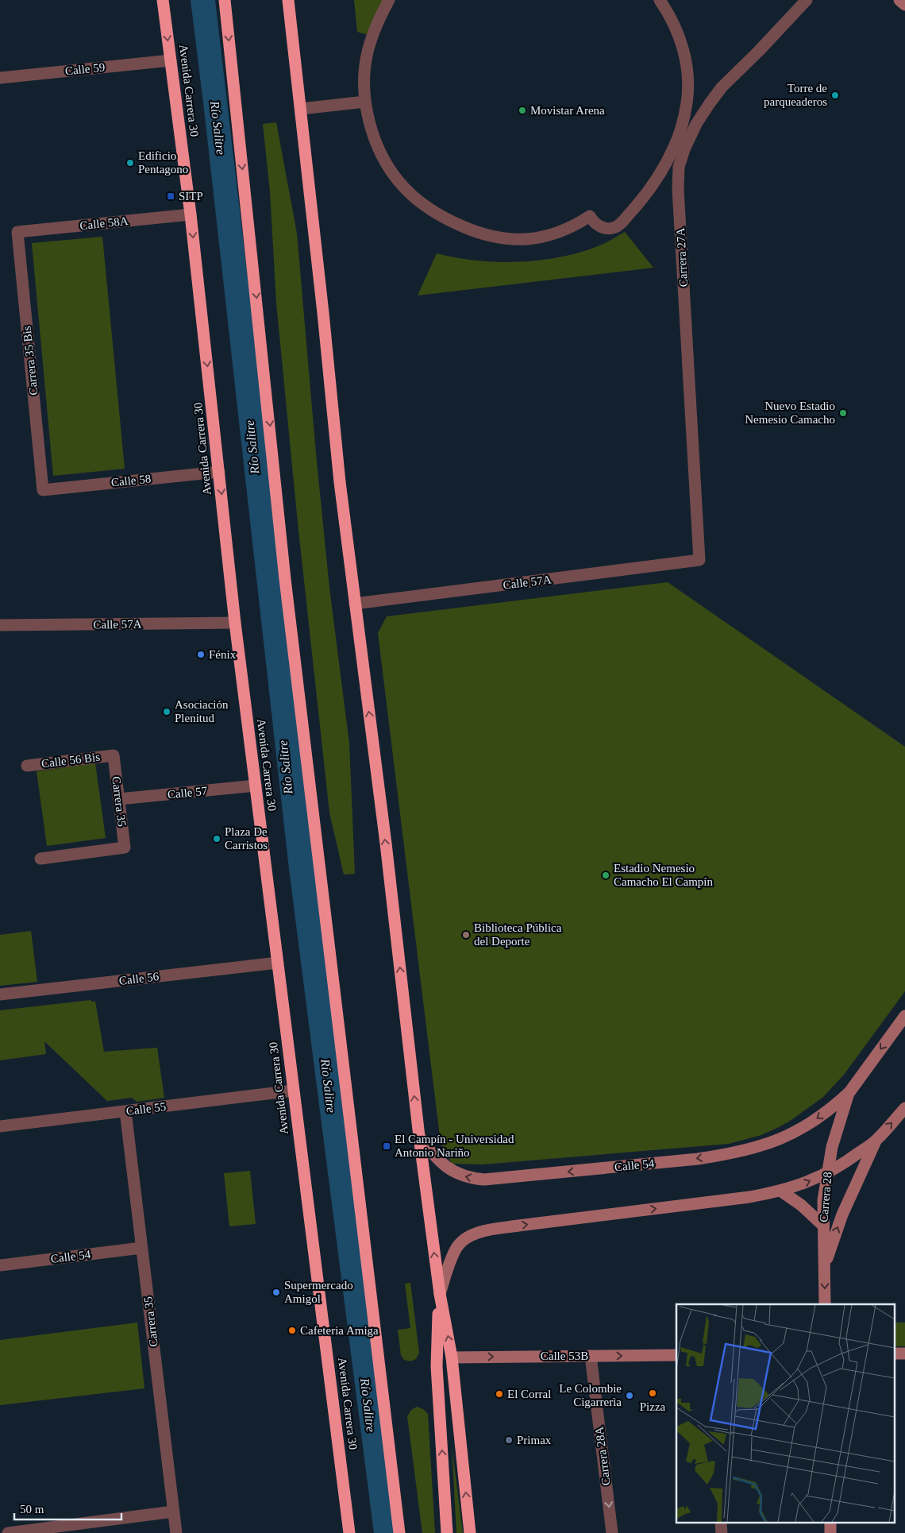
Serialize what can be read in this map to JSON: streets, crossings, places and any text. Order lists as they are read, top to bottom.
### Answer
{
  "streets": {
    "highway": ["Avenida Carrera 30"],
    "main road": ["Calle 54", "Carrera 28", "Calle 53B"],
    "street": [
      "Calle 59",
      "Calle 58A",
      "Carrera 27A",
      "Carrera 35 Bis",
      "Calle 58",
      "Calle 57A",
      "Calle 56 Bis",
      "Calle 57",
      "Carrera 35",
      "Calle 56",
      "Calle 55",
      "Carrera 28A"
    ]
  },
  "crossings": [
    ["Calle 59", "Avenida Carrera 30"],
    ["Avenida Carrera 30", "Calle 58A"],
    ["Avenida Carrera 30", "Calle 58"],
    ["Avenida Carrera 30", "Calle 57A"],
    ["Avenida Carrera 30", "Calle 57"],
    ["Avenida Carrera 30", "Calle 56"],
    ["Avenida Carrera 30", "Calle 55"],
    ["Calle 58A", "Carrera 35 Bis"],
    ["Carrera 27A", "Calle 57A"],
    ["Carrera 35 Bis", "Calle 58"],
    ["Calle 56 Bis", "Carrera 35"],
    ["Calle 57", "Carrera 35"],
    ["Carrera 35", "Calle 55"],
    ["Carrera 35", "Calle 54"],
    ["Calle 54", "Carrera 28"],
    ["Calle 53B", "Carrera 28A"]
  ],
  "one_way": ["Calle 53B", "Carrera 28A"],
  "water": ["Río Salitre"],
  "places": {
    "other": [
      "Torre de parqueaderos",
      "Movistar Arena",
      "Edificio Pentagono",
      "Nuevo Estadio Nemesio Camacho",
      "Fénix",
      "Asociación Plenitud",
      "Plaza De Carristos",
      "Estadio Nemesio Camacho El Campín",
      "Biblioteca Pública del Deporte",
      "Supermercado Amigol",
      "Cafeteria Amiga",
      "Pizza",
      "El Corral",
      "Le Colombie Cigarrerìa",
      "Primax"
    ],
    "transit": ["SITP", "El Campín - Universidad Antonio Nariño"]
  },
  "scale_bar": "50 m"
}
